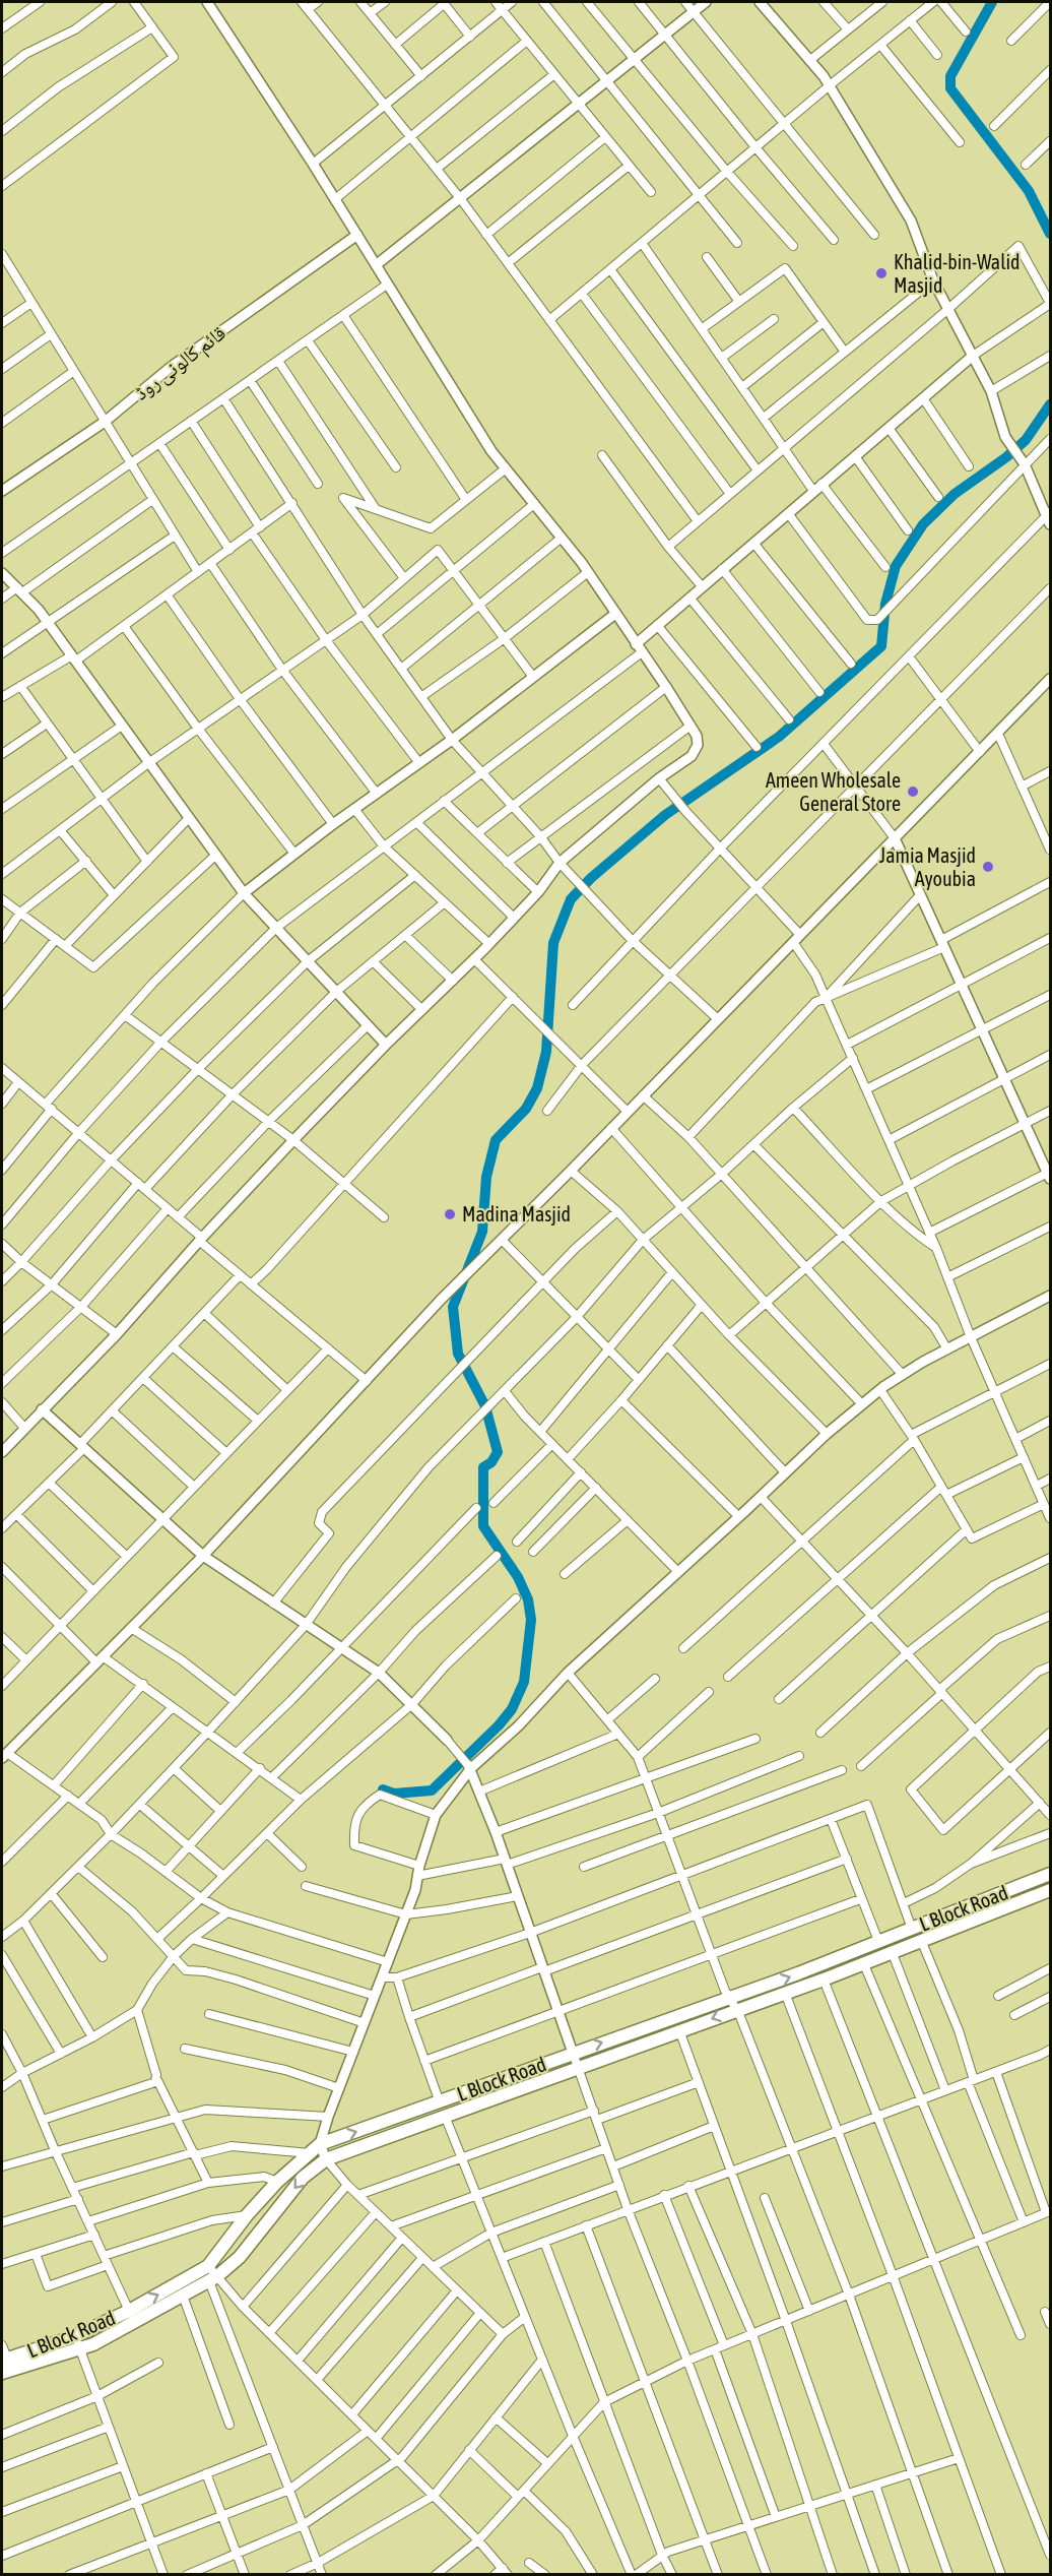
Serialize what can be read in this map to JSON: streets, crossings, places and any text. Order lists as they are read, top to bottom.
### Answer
{
  "streets": {
    "main road": ["L Block Road"],
    "street": ["قائم کالونی روڈ"]
  },
  "places": [
    "Khalid-bin-Walid Masjid",
    "Ameen Wholesale General Store",
    "Jamia Masjid Ayoubia",
    "Madina Masjid"
  ]
}
